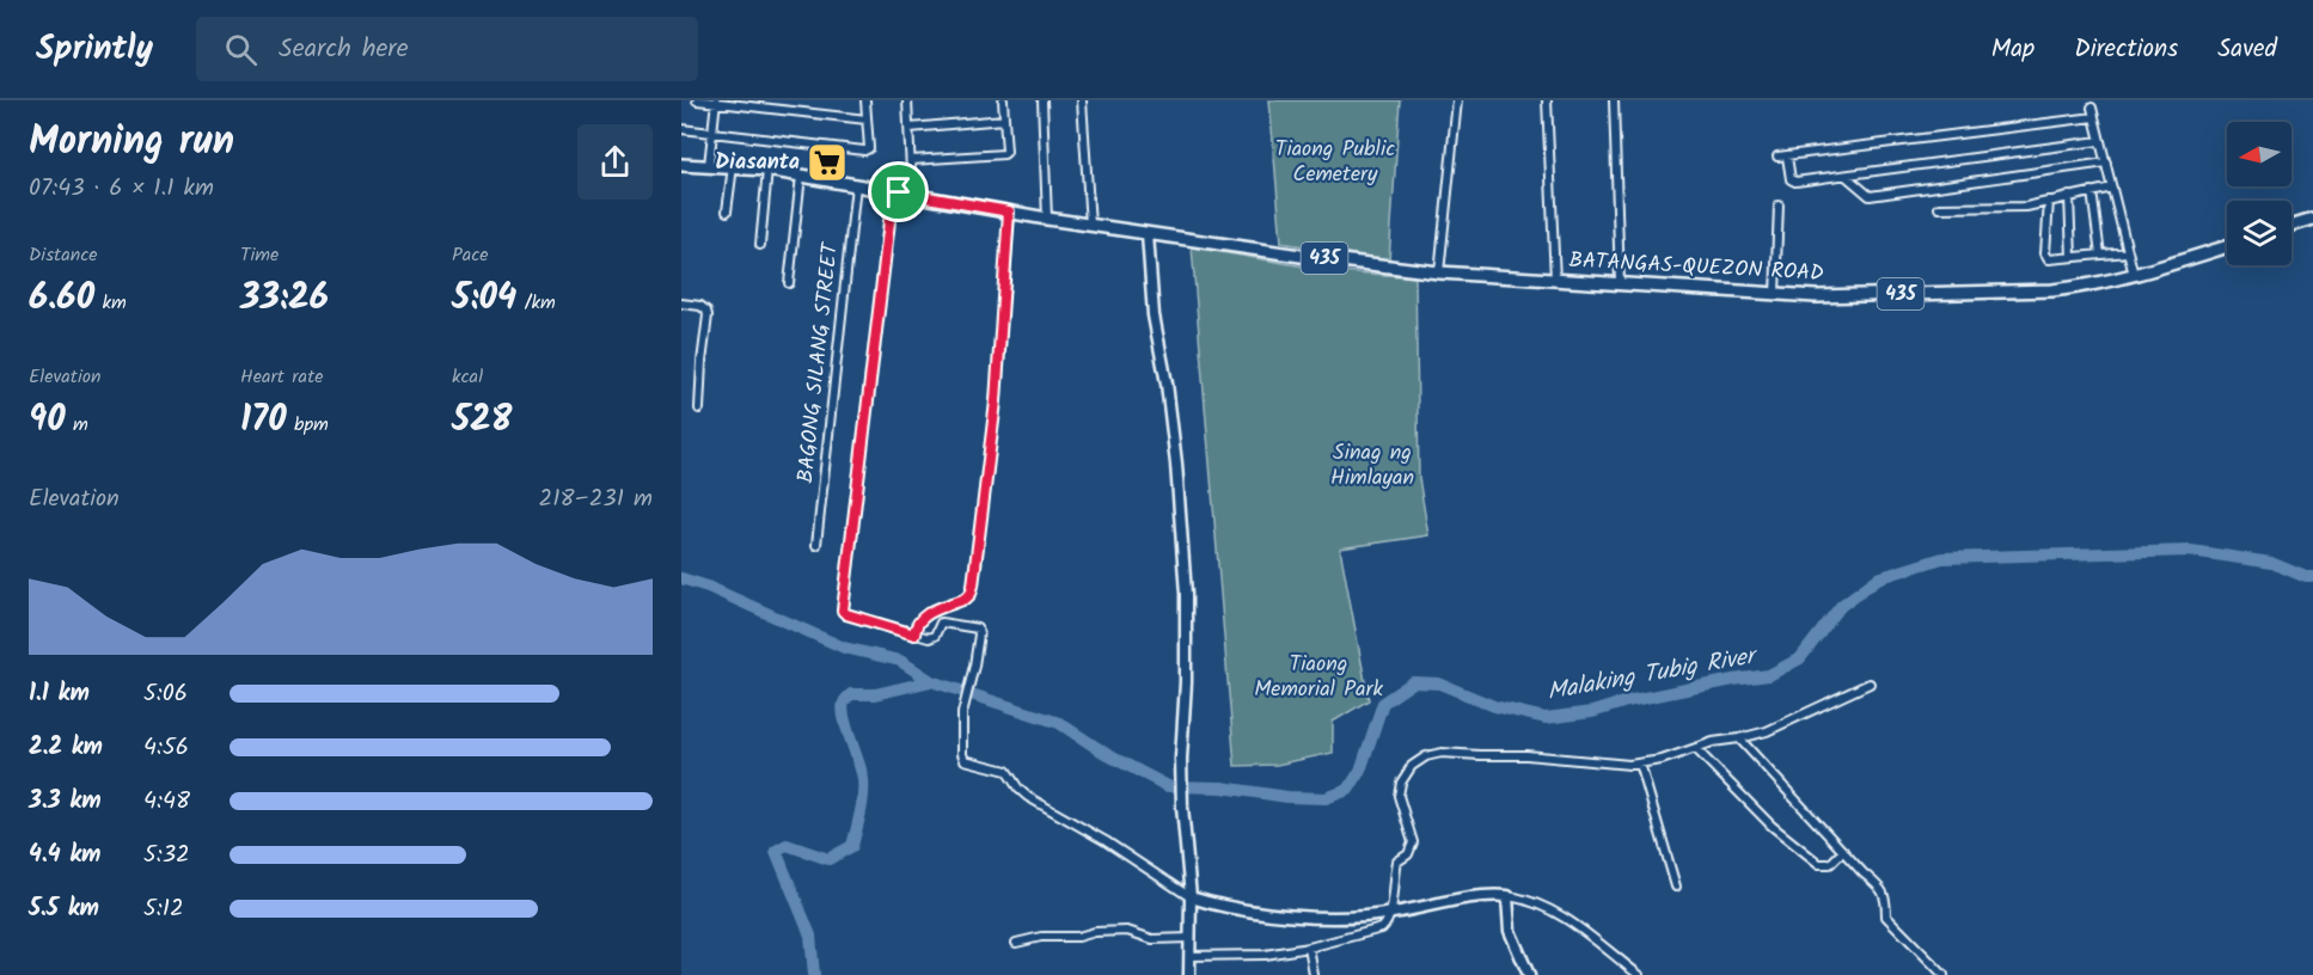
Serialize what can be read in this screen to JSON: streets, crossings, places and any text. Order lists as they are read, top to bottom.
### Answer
{
  "streets": {
    "main road": ["435", "BATANGAS-QUEZON ROAD"],
    "street": ["BAGONG SILANG STREET"]
  },
  "crossings": [
    ["435", "BATANGAS-QUEZON ROAD"],
    ["435", "BAGONG SILANG STREET"]
  ],
  "water": ["Malaking Tubig River"],
  "parks": ["Tiaong Public Cemetery", "Sinag ng Himlayan", "Tiaong Memorial Park"],
  "places": {
    "supermarket": ["Diasanta"]
  },
  "north": "left",
  "page": {
    "header": "Sprintly",
    "search": "Search here",
    "nav": ["Map", "Directions", "Saved"],
    "heading": ["Morning run", "07:43 · 6 × 1.1 km"],
    "stats": [
      ["Distance", "6.60 km"],
      ["Time", "33:26"],
      ["Pace", "5:04 /km"],
      ["Elevation", "90 m"],
      ["Heart rate", "170 bpm"],
      ["kcal", "528"]
    ],
    "chart": ["Elevation", "218–231 m"],
    "list": [
      {
        "name": "1.1 km",
        "note": "5:06"
      },
      {
        "name": "2.2 km",
        "note": "4:56"
      },
      {
        "name": "3.3 km",
        "note": "4:48"
      },
      {
        "name": "4.4 km",
        "note": "5:32"
      },
      {
        "name": "5.5 km",
        "note": "5:12"
      }
    ]
  }
}
